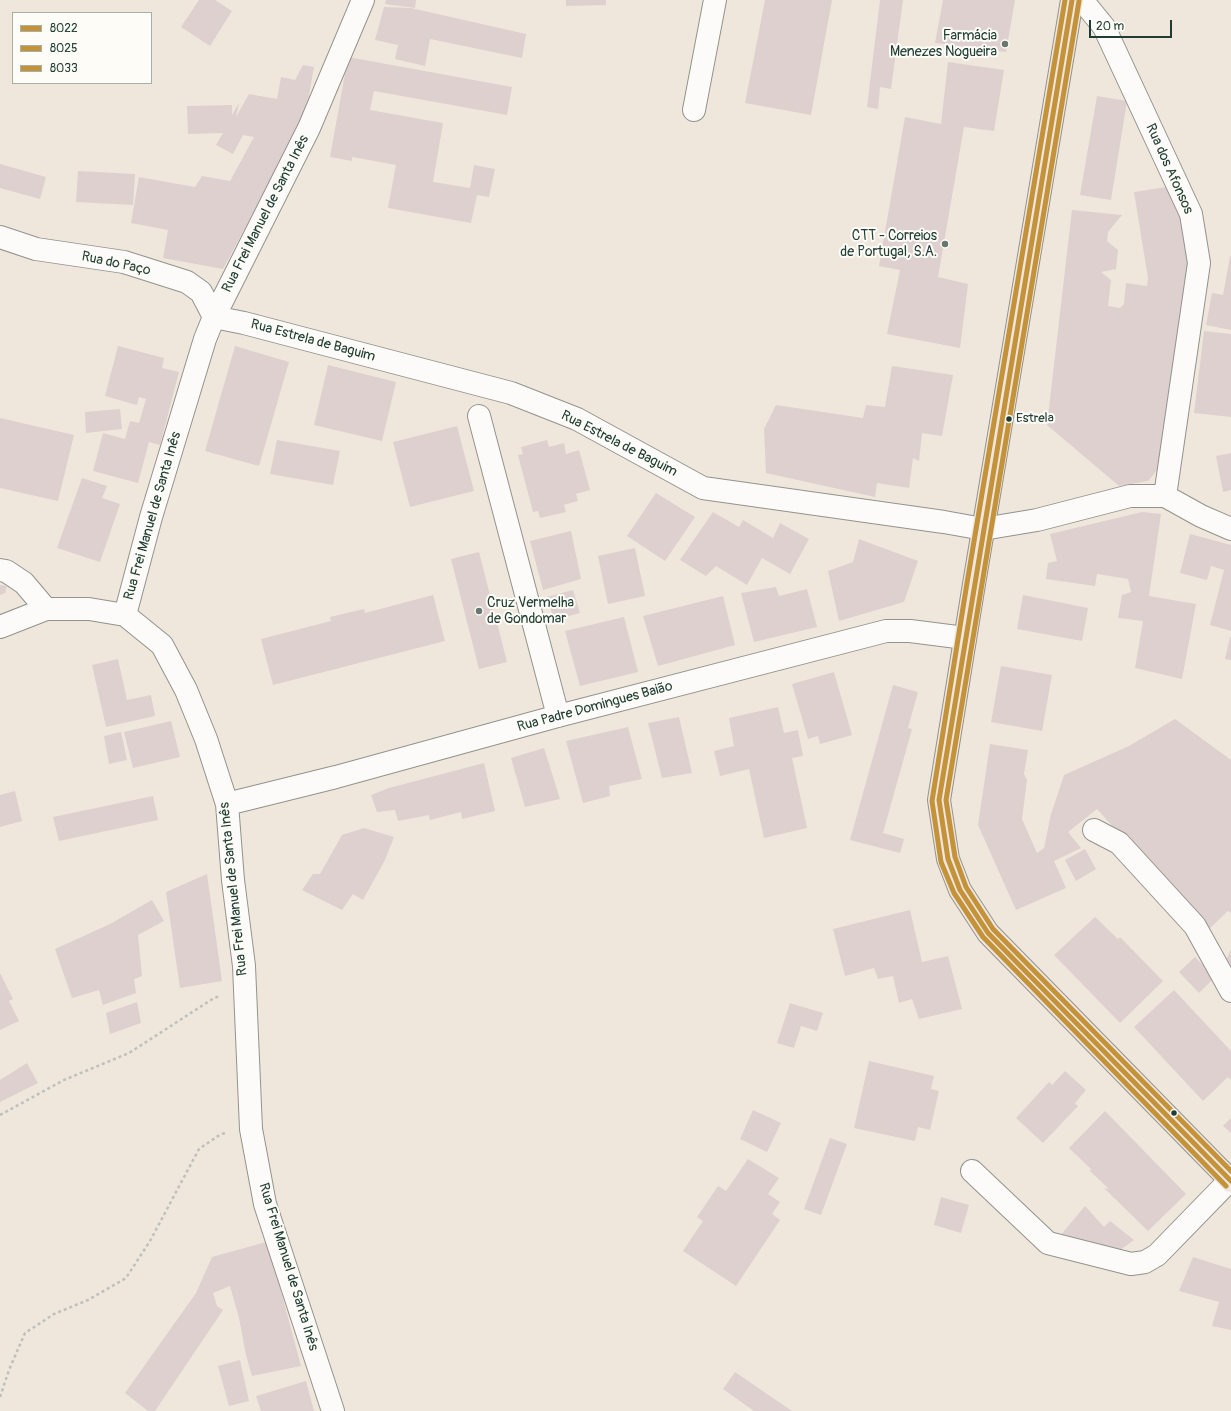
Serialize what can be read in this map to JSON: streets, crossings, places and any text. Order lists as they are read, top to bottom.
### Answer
{
  "streets": {
    "street": [
      "Rua dos Afonsos",
      "Rua Frei Manuel de Santa Inês",
      "Rua do Paço",
      "Rua Estrela de Baguim",
      "Rua Padre Domingues Baião"
    ]
  },
  "crossings": [
    ["Rua dos Afonsos", "Rua Estrela de Baguim"],
    ["Rua Frei Manuel de Santa Inês", "Rua do Paço"],
    ["Rua Frei Manuel de Santa Inês", "Rua Estrela de Baguim"],
    ["Rua Frei Manuel de Santa Inês", "Rua Padre Domingues Baião"],
    ["Rua do Paço", "Rua Estrela de Baguim"]
  ],
  "places": [
    "Farmácia Menezes Nogueira",
    "CTT - Correios de Portugal, S.A.",
    "Estrela",
    "Cruz Vermelha de Gondomar"
  ],
  "lines": ["transit line 8022", "transit line 8025", "transit line 8033"],
  "legend": ["8022", "8025", "8033"],
  "scale_bar": "20 m"
}
